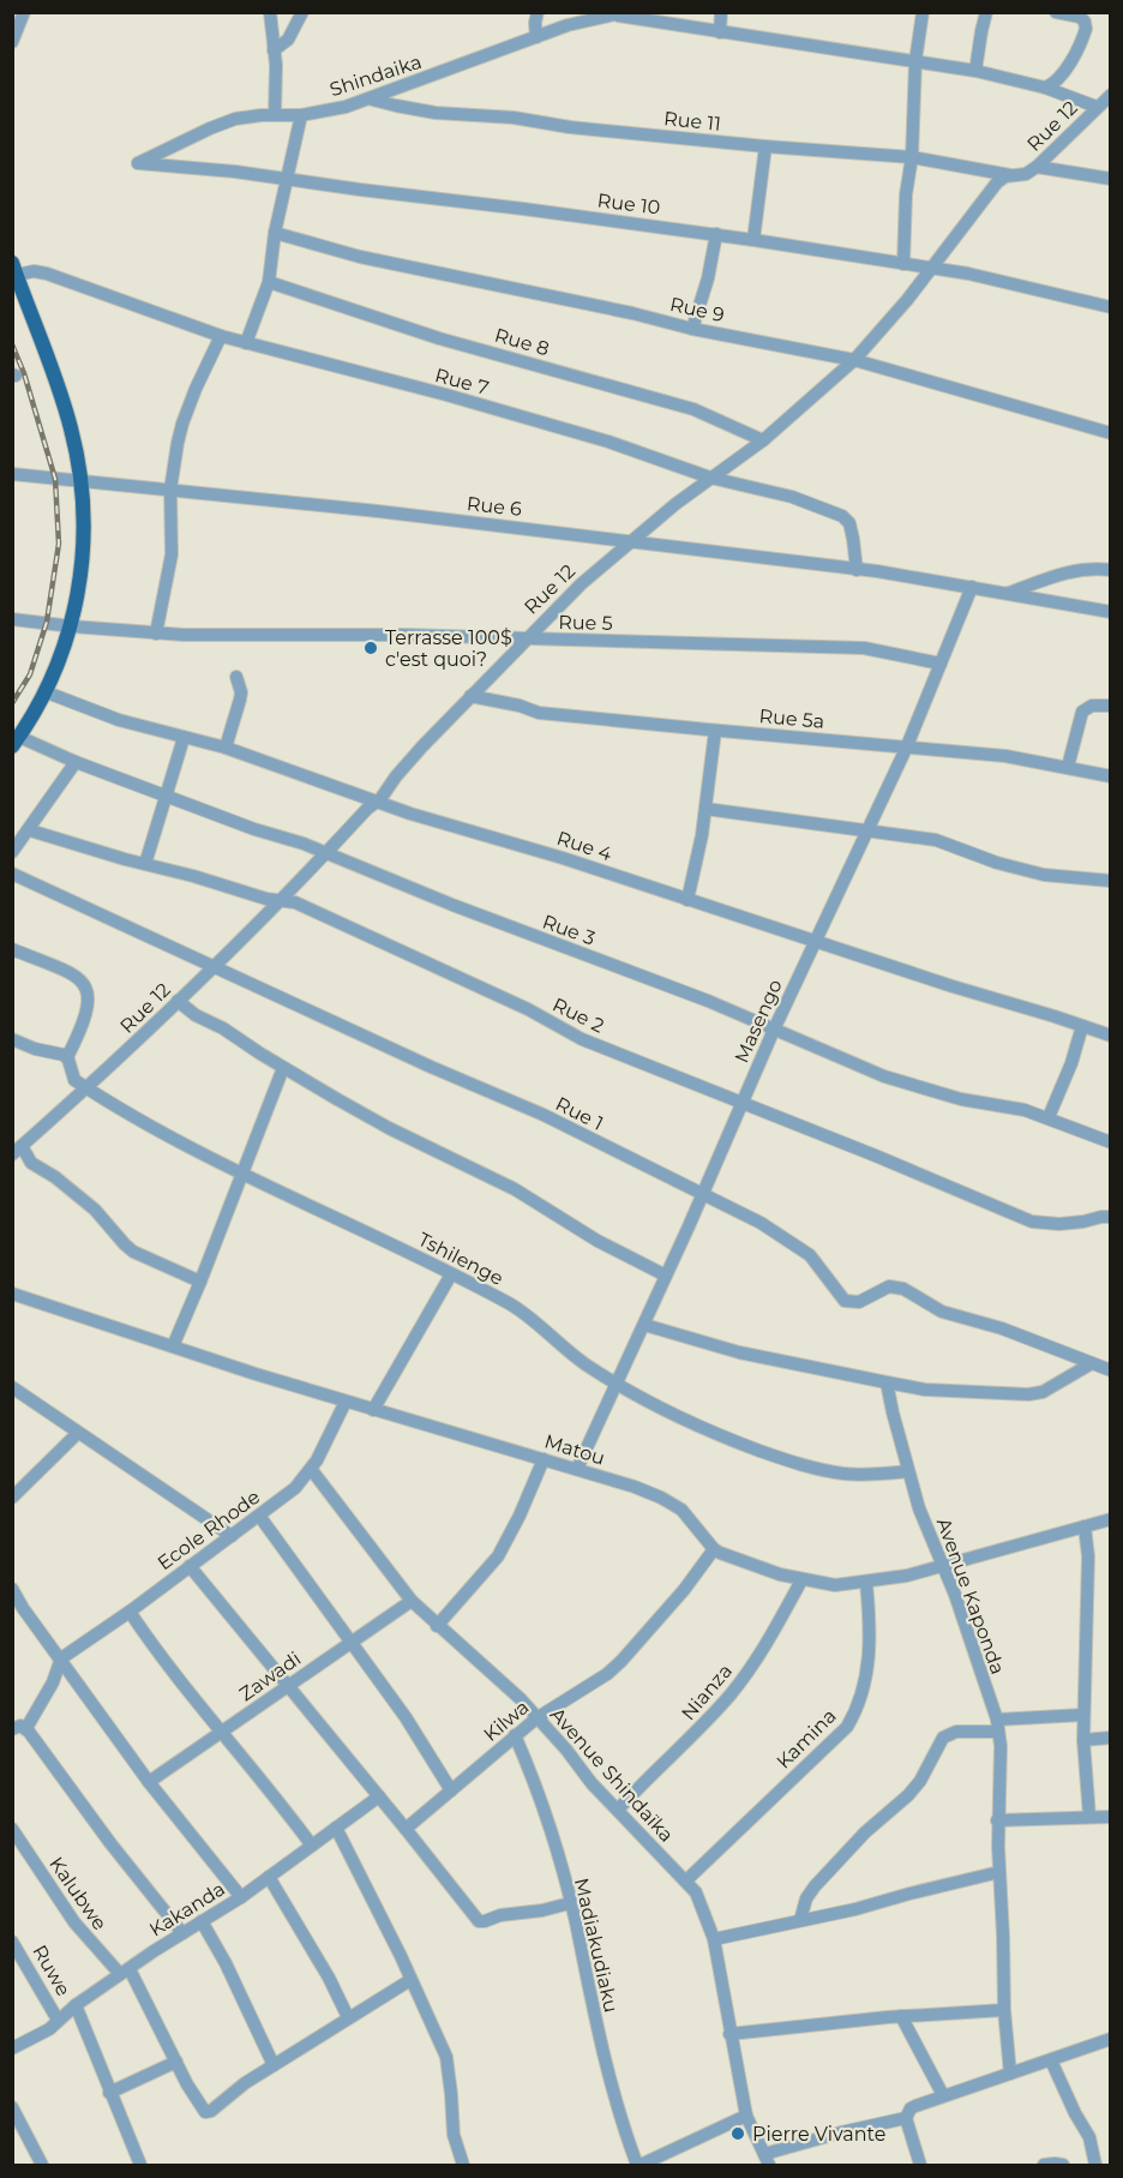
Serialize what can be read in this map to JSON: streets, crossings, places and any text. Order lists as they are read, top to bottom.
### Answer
{
  "streets": {
    "street": [
      "Shindaika",
      "Rue 11",
      "Rue 12",
      "Rue 10",
      "Rue 9",
      "Rue 8",
      "Rue 7",
      "Rue 6",
      "Rue 5",
      "Rue 5a",
      "Rue 4",
      "Rue 3",
      "Rue 2",
      "Masengo",
      "Rue 1",
      "Tshilenge",
      "Matou",
      "Ecole Rhode",
      "Avenue Kaponda",
      "Zawadi",
      "Nianza",
      "Kilwa",
      "Kamina",
      "Avenue Shindaïka",
      "Kalubwe",
      "Kakanda",
      "Madiakudiaku",
      "Ruwe"
    ]
  },
  "crossings": [
    ["Shindaika", "Rue 11"],
    ["Shindaika", "Rue 12"],
    ["Shindaika", "Rue 10"],
    ["Rue 11", "Rue 12"],
    ["Rue 12", "Rue 10"],
    ["Rue 12", "Rue 9"],
    ["Rue 12", "Rue 8"],
    ["Rue 12", "Rue 7"],
    ["Rue 12", "Rue 6"],
    ["Rue 12", "Rue 5"],
    ["Rue 12", "Rue 5a"],
    ["Rue 12", "Rue 4"],
    ["Rue 12", "Rue 3"],
    ["Rue 12", "Rue 2"],
    ["Rue 12", "Rue 1"],
    ["Rue 12", "Tshilenge"],
    ["Rue 7", "Rue 6"],
    ["Rue 6", "Masengo"],
    ["Rue 5", "Masengo"],
    ["Rue 5a", "Masengo"],
    ["Rue 4", "Masengo"],
    ["Rue 3", "Masengo"],
    ["Rue 2", "Masengo"],
    ["Masengo", "Rue 1"],
    ["Masengo", "Tshilenge"],
    ["Masengo", "Matou"],
    ["Tshilenge", "Avenue Kaponda"],
    ["Matou", "Ecole Rhode"],
    ["Matou", "Kilwa"],
    ["Ecole Rhode", "Avenue Shindaïka"],
    ["Zawadi", "Avenue Shindaïka"],
    ["Nianza", "Avenue Shindaïka"],
    ["Kilwa", "Avenue Shindaïka"],
    ["Kilwa", "Madiakudiaku"],
    ["Kamina", "Avenue Shindaïka"],
    ["Kalubwe", "Kakanda"],
    ["Kakanda", "Ruwe"]
  ],
  "places": ["Terrasse 100$ c'est quoi?", "Pierre Vivante"]
}
